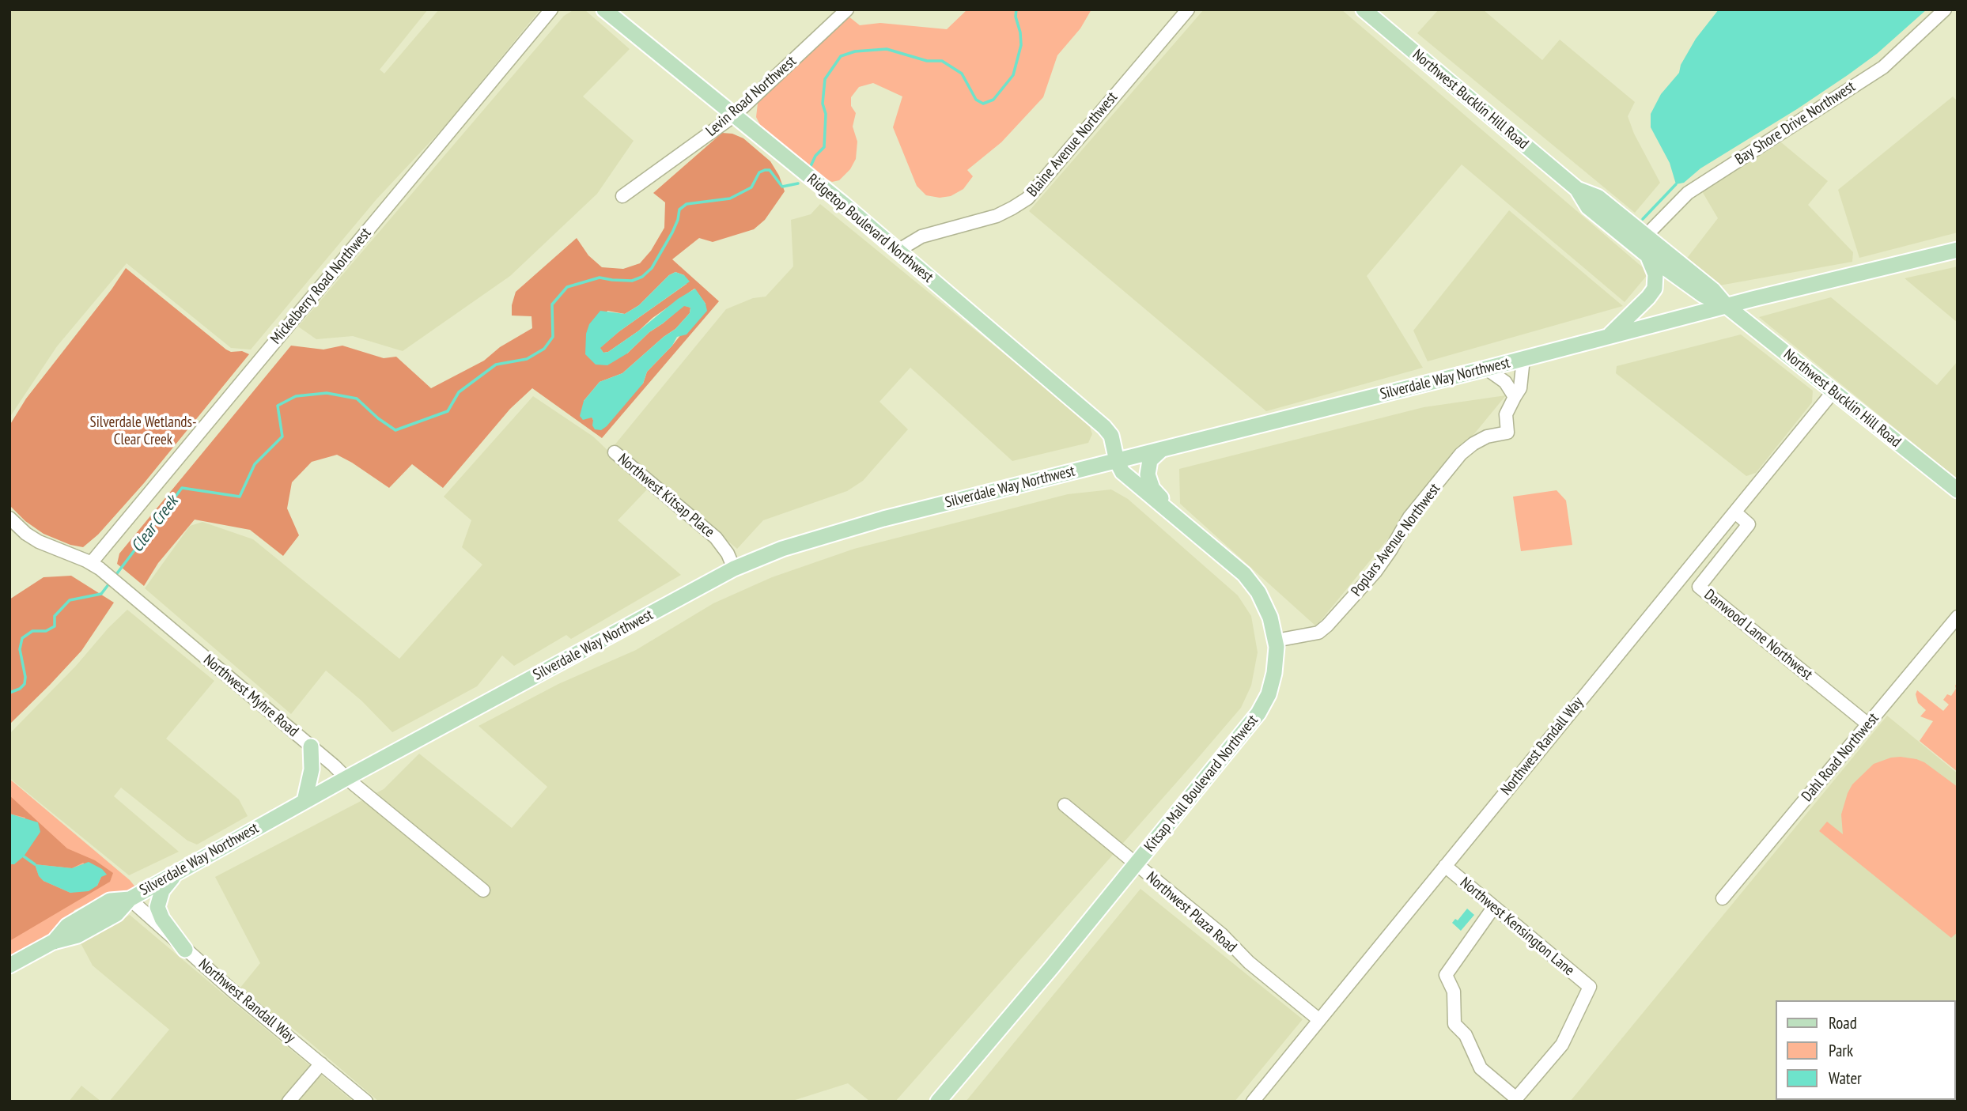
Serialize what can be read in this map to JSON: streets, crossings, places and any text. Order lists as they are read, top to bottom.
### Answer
{
  "streets": {
    "main road": [
      "Northwest Bucklin Hill Road",
      "Ridgetop Boulevard Northwest",
      "Silverdale Way Northwest",
      "Kitsap Mall Boulevard Northwest"
    ],
    "street": [
      "Levin Road Northwest",
      "Bay Shore Drive Northwest",
      "Blaine Avenue Northwest",
      "Mickelberry Road Northwest",
      "Northwest Kitsap Place",
      "Poplars Avenue Northwest",
      "Danwood Lane Northwest",
      "Northwest Myhre Road",
      "Northwest Randall Way",
      "Dahl Road Northwest",
      "Northwest Plaza Road",
      "Northwest Kensington Lane"
    ]
  },
  "crossings": [
    ["Levin Road Northwest", "Ridgetop Boulevard Northwest"],
    ["Northwest Bucklin Hill Road", "Bay Shore Drive Northwest"],
    ["Northwest Bucklin Hill Road", "Silverdale Way Northwest"],
    ["Northwest Bucklin Hill Road", "Northwest Randall Way"],
    ["Blaine Avenue Northwest", "Ridgetop Boulevard Northwest"],
    ["Ridgetop Boulevard Northwest", "Silverdale Way Northwest"],
    ["Ridgetop Boulevard Northwest", "Kitsap Mall Boulevard Northwest"],
    ["Mickelberry Road Northwest", "Northwest Myhre Road"],
    ["Silverdale Way Northwest", "Northwest Kitsap Place"],
    ["Silverdale Way Northwest", "Poplars Avenue Northwest"],
    ["Silverdale Way Northwest", "Northwest Myhre Road"],
    ["Silverdale Way Northwest", "Northwest Randall Way"],
    ["Silverdale Way Northwest", "Kitsap Mall Boulevard Northwest"],
    ["Poplars Avenue Northwest", "Kitsap Mall Boulevard Northwest"],
    ["Danwood Lane Northwest", "Northwest Randall Way"],
    ["Danwood Lane Northwest", "Dahl Road Northwest"],
    ["Northwest Randall Way", "Northwest Plaza Road"],
    ["Northwest Randall Way", "Northwest Kensington Lane"],
    ["Kitsap Mall Boulevard Northwest", "Northwest Plaza Road"]
  ],
  "water": ["Clear Creek"],
  "parks": ["Silverdale Wetlands- Clear Creek"],
  "legend": ["Road", "Park", "Water"]
}
